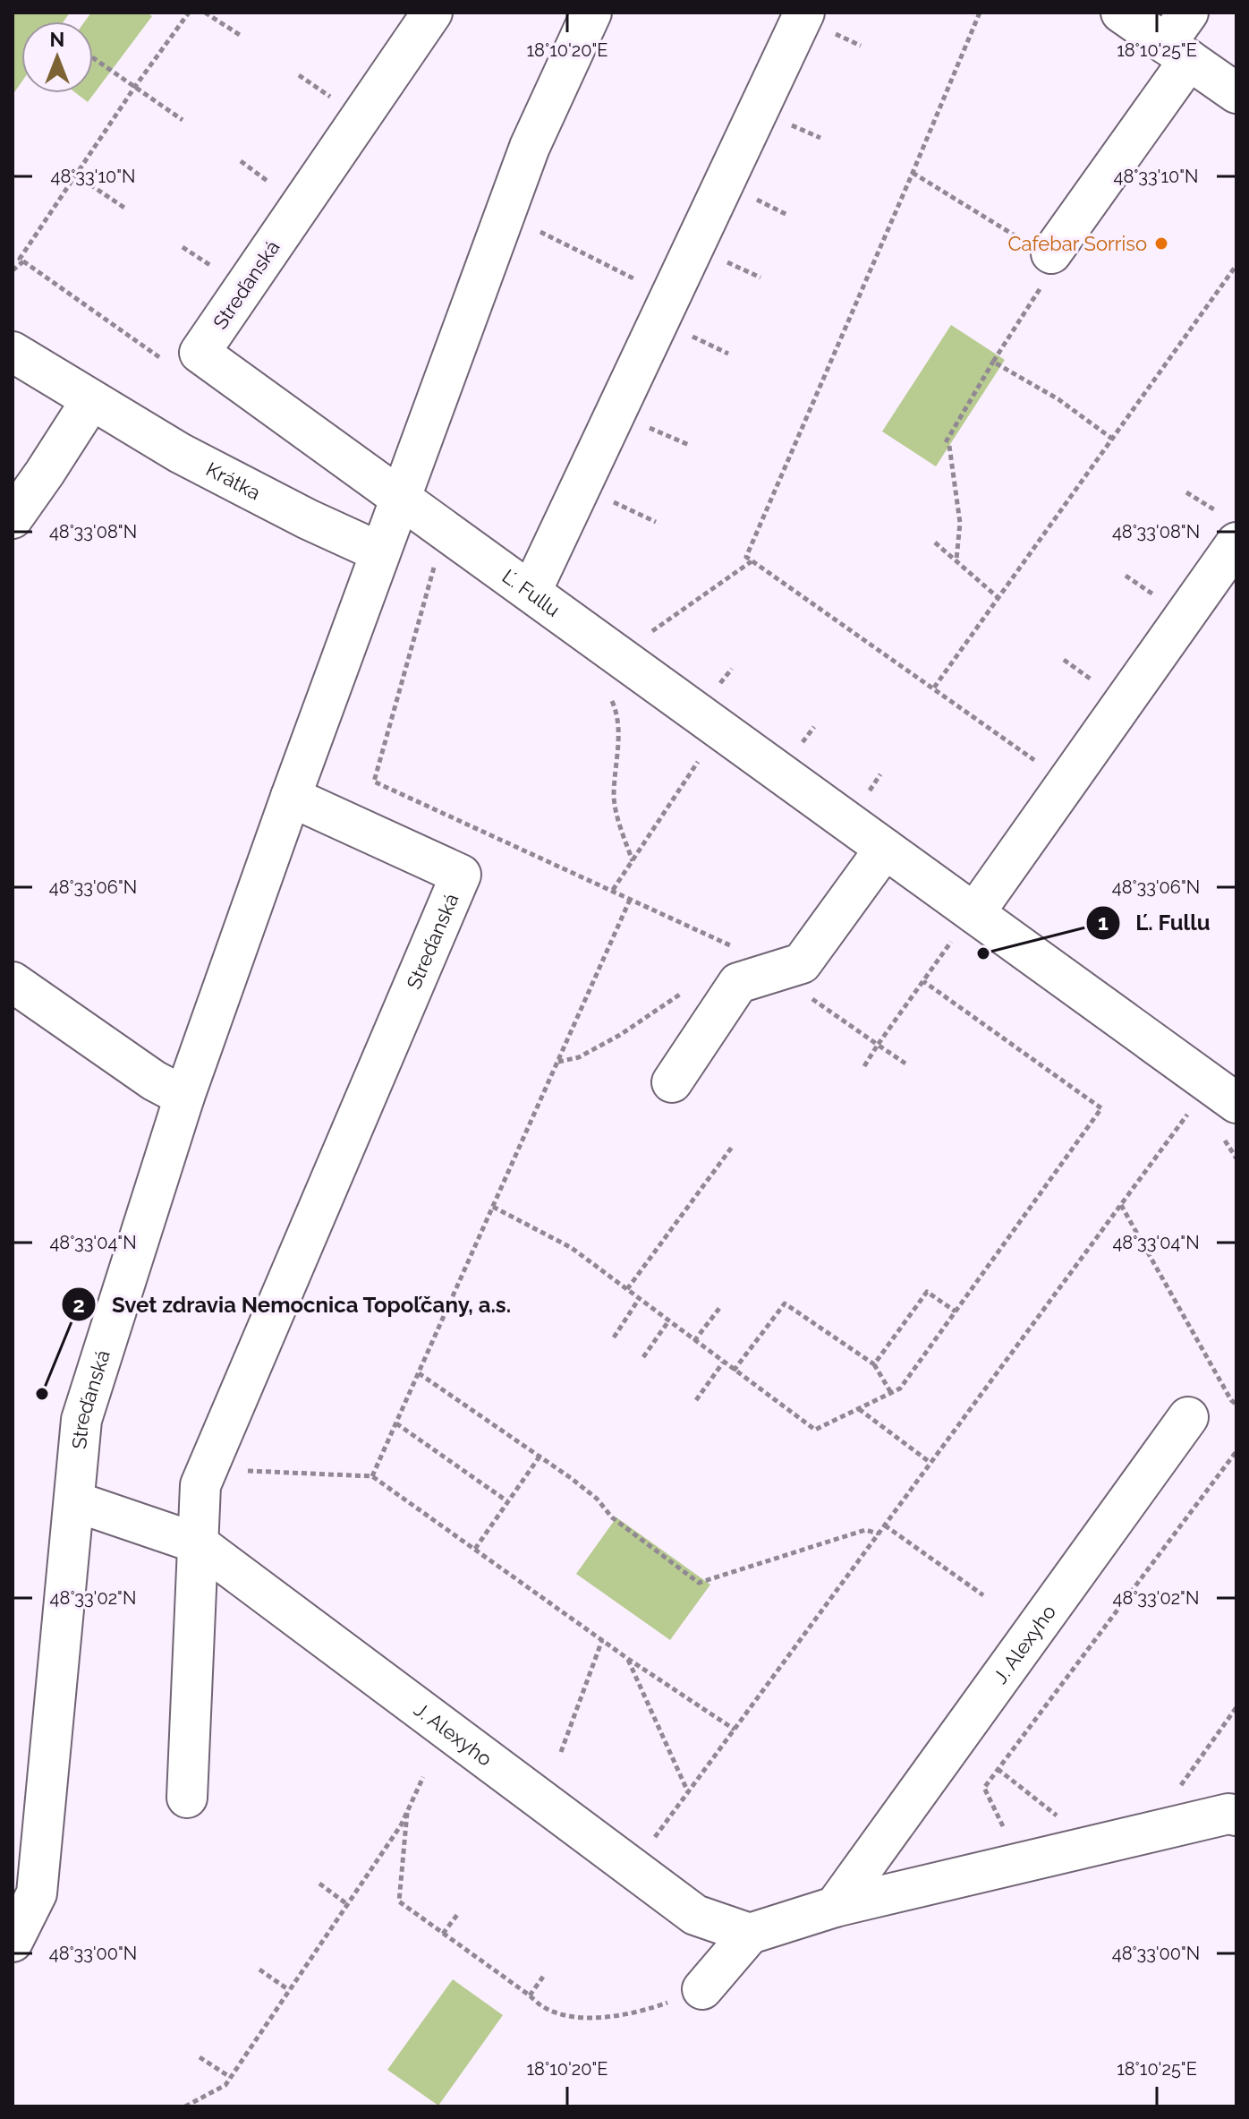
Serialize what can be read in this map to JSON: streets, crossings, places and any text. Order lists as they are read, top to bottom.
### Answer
{
  "streets": {
    "street": [
      "Streďanská",
      "Krátka",
      "Ľ. Fullu",
      "J. Alexyho"
    ]
  },
  "crossings": [
    ["Streďanská", "Krátka"],
    ["Streďanská", "Ľ. Fullu"],
    ["Streďanská", "J. Alexyho"]
  ],
  "places": ["Cafebar Sorriso", "Ľ. Fullu", "Svet zdravia Nemocnica Topoľčany, a.s."],
  "north": "top",
  "coordinates": [
    "18°10'20\"E",
    "18°10'25\"E",
    "48°33'10\"N",
    "48°33'08\"N",
    "48°33'06\"N",
    "48°33'04\"N",
    "48°33'02\"N",
    "48°33'00\"N"
  ]
}
